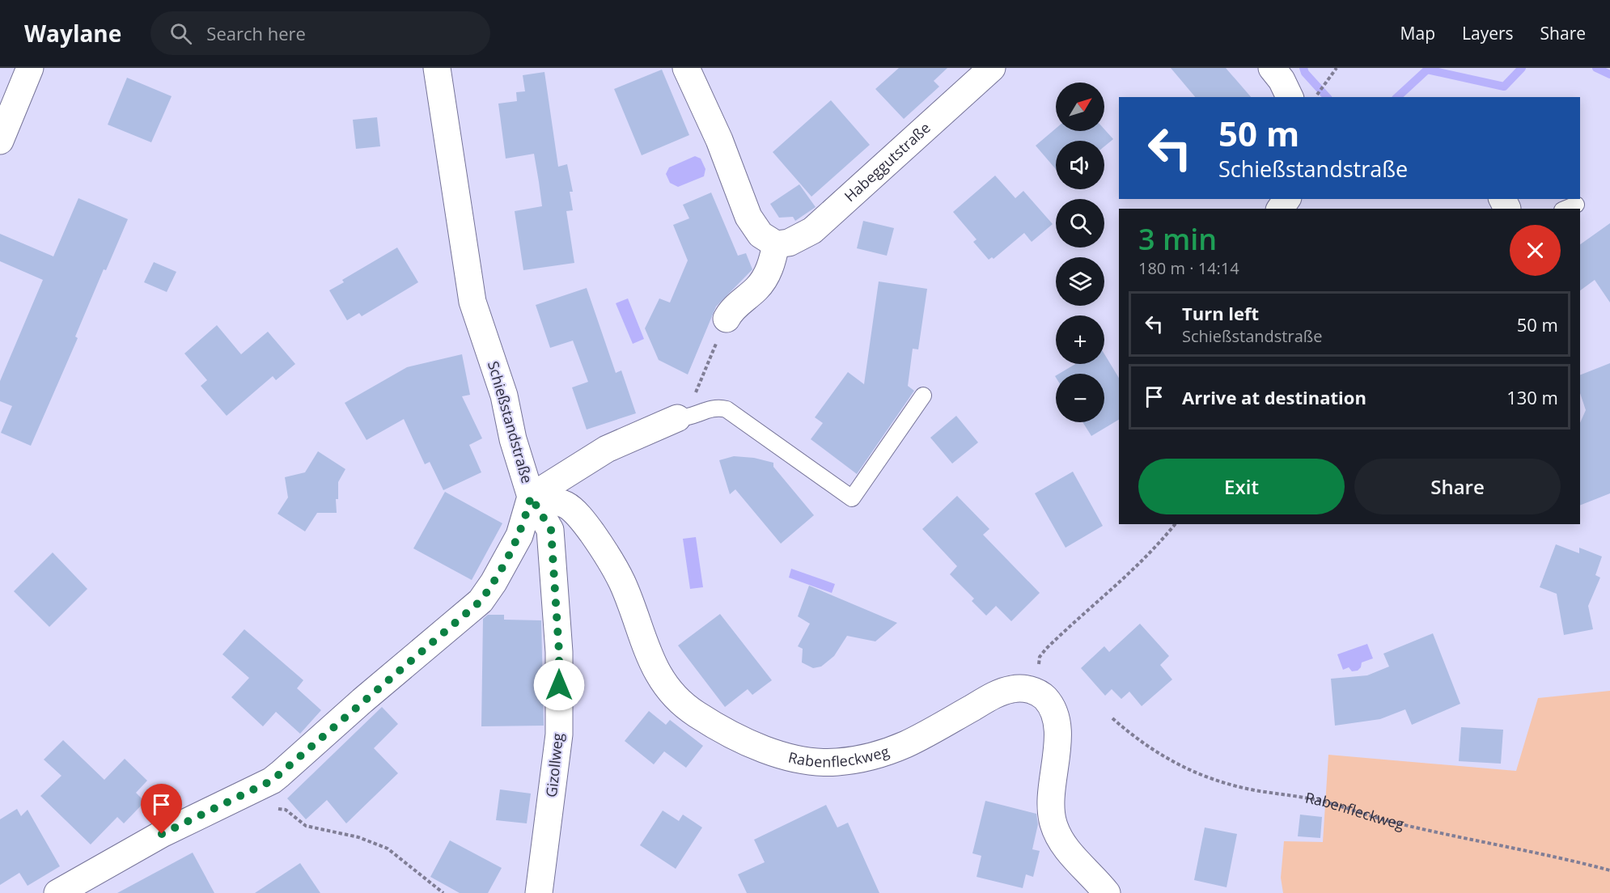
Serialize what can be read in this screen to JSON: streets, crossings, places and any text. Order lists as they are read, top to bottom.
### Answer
{
  "streets": {
    "street": [
      "Habeggutstraße",
      "Schießstandstraße",
      "Rabenfleckweg",
      "Gizollweg"
    ]
  },
  "crossings": [
    ["Schießstandstraße", "Rabenfleckweg"],
    ["Schießstandstraße", "Gizollweg"],
    ["Rabenfleckweg", "Gizollweg"]
  ],
  "north": "top right",
  "page": {
    "header": "Waylane",
    "search": "Search here",
    "nav": ["Map", "Layers", "Share"],
    "map_buttons": ["+", "−"],
    "turn": ["50 m", "Schießstandstraße"],
    "heading": ["3 min", "180 m · 14:14"],
    "list": [
      {
        "name": "Turn left",
        "note": "Schießstandstraße",
        "value": "50 m"
      },
      {
        "name": "Arrive at destination",
        "value": "130 m"
      }
    ],
    "buttons": ["Exit", "Share"]
  }
}
